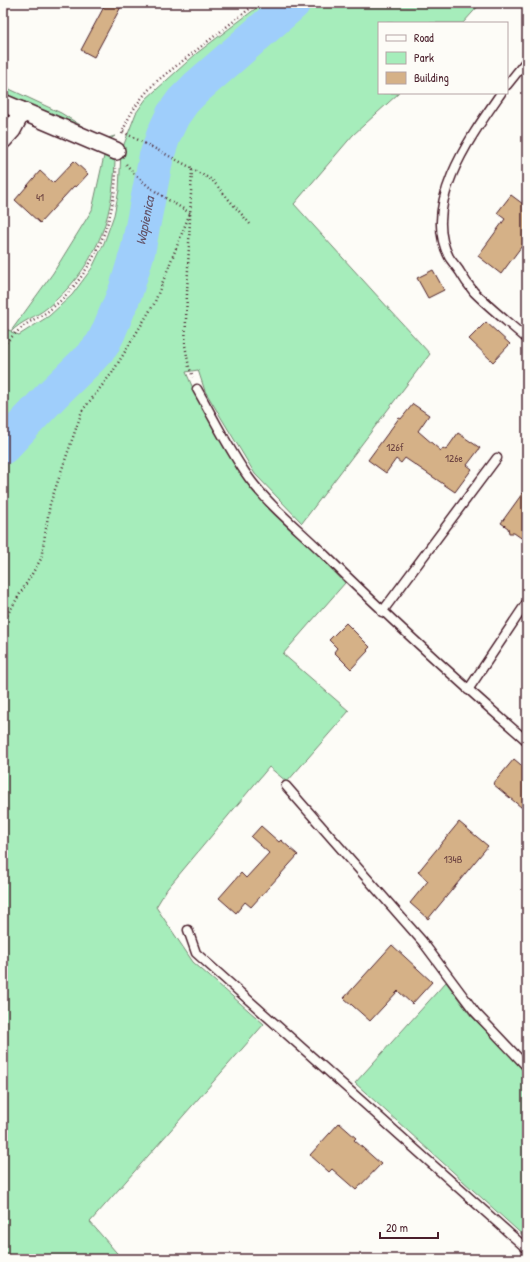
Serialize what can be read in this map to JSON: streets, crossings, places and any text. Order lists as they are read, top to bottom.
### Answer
{
  "water": ["Wapienica"],
  "house_numbers": [
    "41",
    "126f",
    "126e",
    "134B"
  ],
  "legend": ["Road", "Park", "Building"],
  "scale_bar": "20 m"
}
